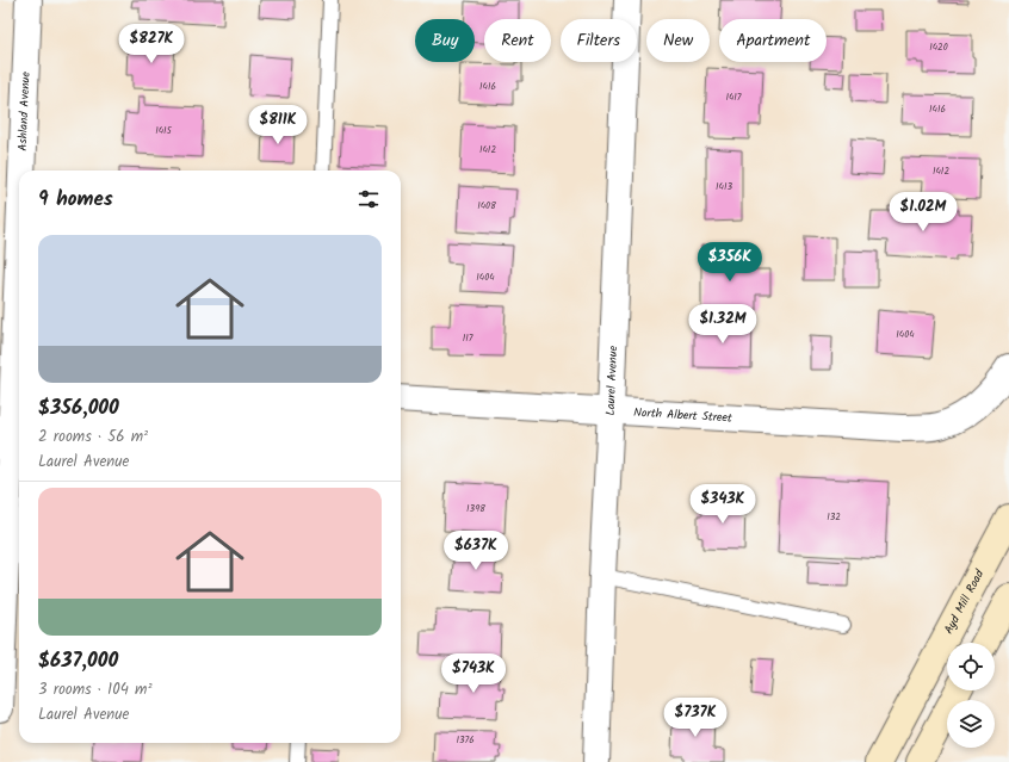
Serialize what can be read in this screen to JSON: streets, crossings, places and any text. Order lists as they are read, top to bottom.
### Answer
{
  "streets": {
    "main road": ["Ayd Mill Road"],
    "street": ["Ashland Avenue", "Laurel Avenue", "North Albert Street"]
  },
  "crossings": [
    ["Laurel Avenue", "North Albert Street"]
  ],
  "house_numbers": [
    "1420",
    "1416",
    "1417",
    "1416",
    "1415",
    "1412",
    "1412",
    "1413",
    "1408",
    "1404",
    "1404",
    "117",
    "1398",
    "132",
    "1376"
  ],
  "page": {
    "chip": [
      "Buy",
      "Rent",
      "Filters",
      "New",
      "Apartment"
    ],
    "price": [
      "$827K",
      "$811K",
      "$1.02M",
      "$356K",
      "$1.32M",
      "$343K",
      "$637K",
      "$743K",
      "$737K"
    ],
    "heading": "9 homes",
    "list": [
      {
        "name": "$356,000",
        "note": "2 rooms · 56 m² · Laurel Avenue"
      },
      {
        "name": "$637,000",
        "note": "3 rooms · 104 m² · Laurel Avenue"
      }
    ]
  }
}
